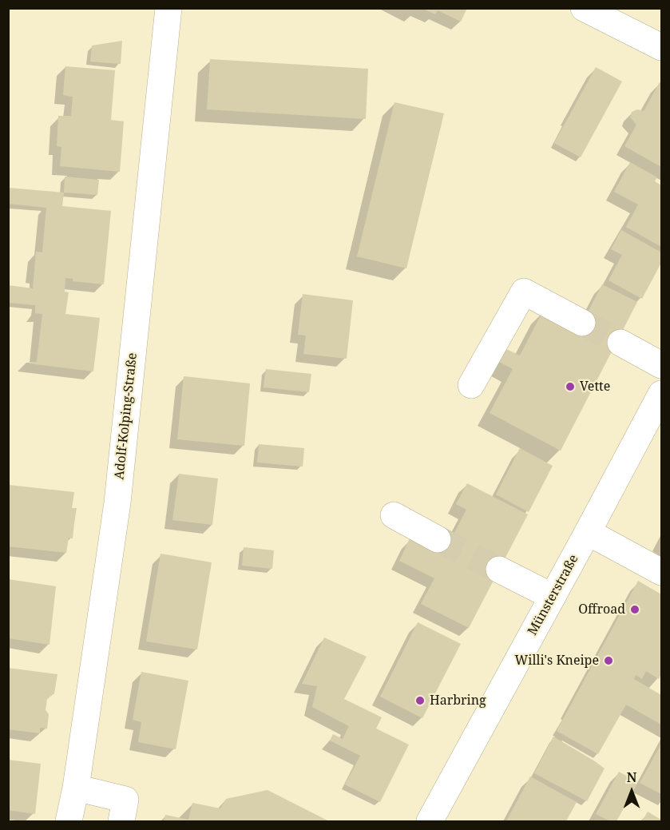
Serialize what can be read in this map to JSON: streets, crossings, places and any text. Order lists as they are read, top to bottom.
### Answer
{
  "streets": {
    "street": ["Adolf-Kolping-Straße", "Münsterstraße"]
  },
  "places": [
    "Vette",
    "Offroad",
    "Willi's Kneipe",
    "Harbring"
  ],
  "north": "top"
}
